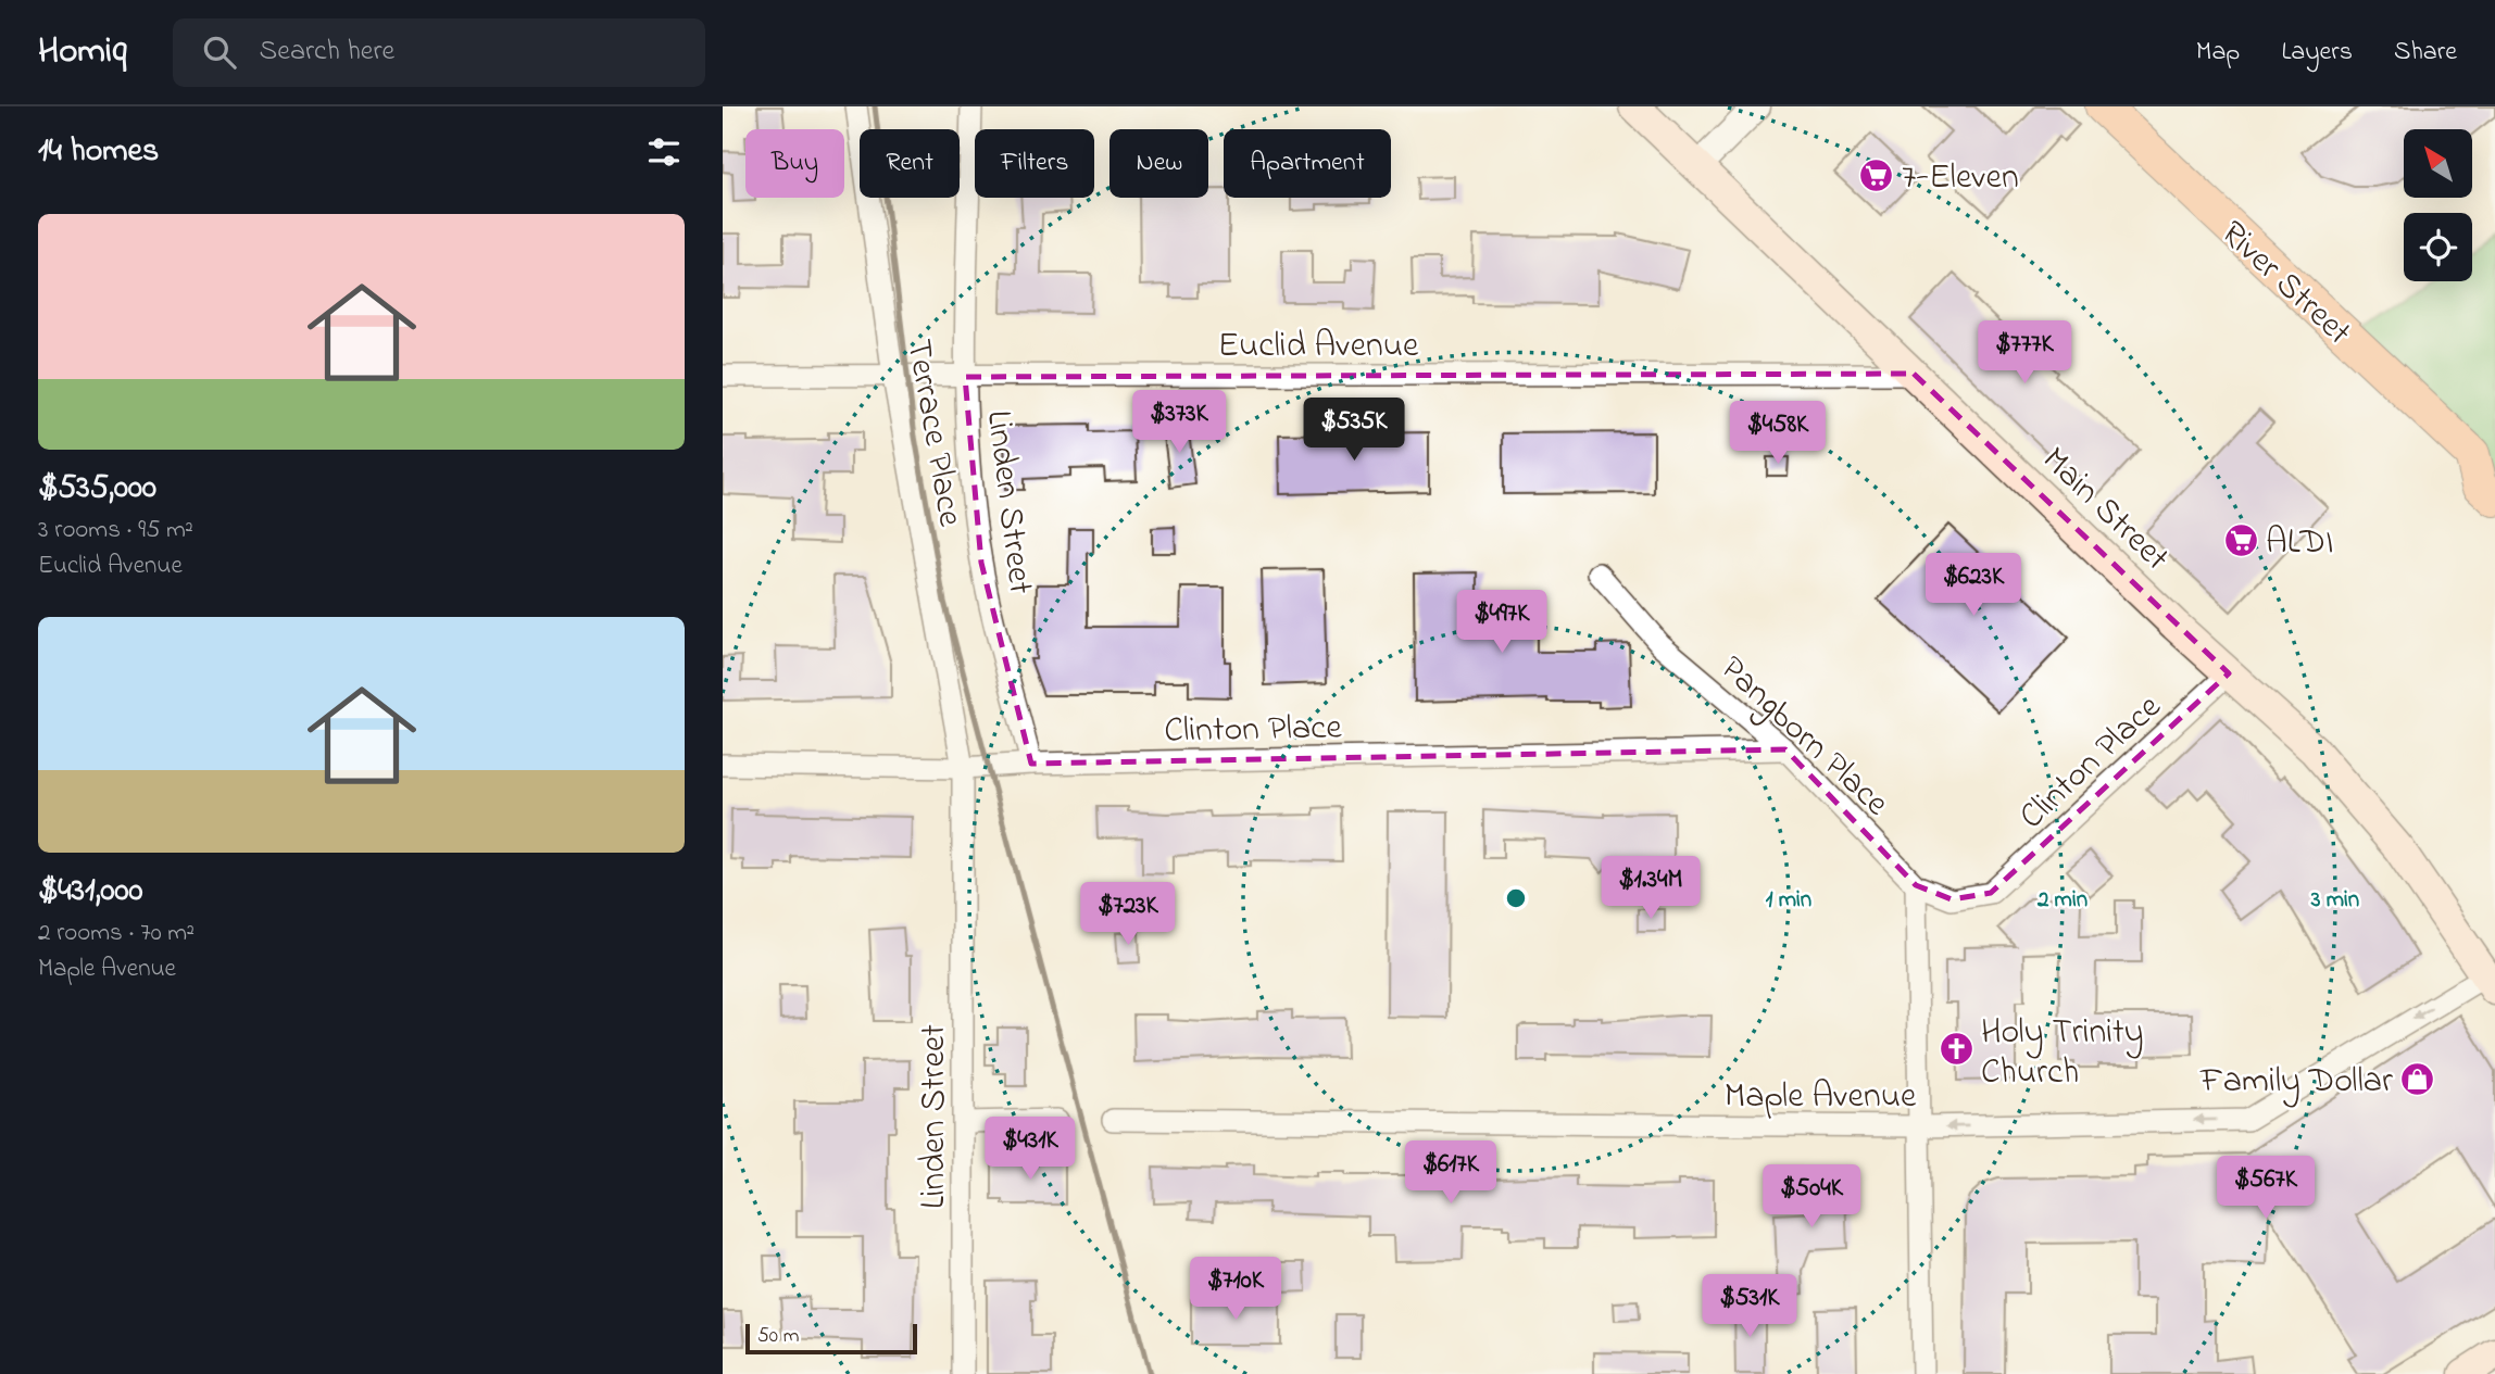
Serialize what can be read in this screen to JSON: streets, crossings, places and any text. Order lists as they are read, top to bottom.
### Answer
{
  "streets": {
    "main road": ["River Street", "Main Street"],
    "street": [
      "Euclid Avenue",
      "Terrace Place",
      "Linden Street",
      "Clinton Place",
      "Pangborn Place",
      "Maple Avenue"
    ]
  },
  "crossings": [
    ["Euclid Avenue", "Terrace Place"],
    ["Euclid Avenue", "Linden Street"],
    ["Euclid Avenue", "Main Street"],
    ["Terrace Place", "Linden Street"],
    ["Terrace Place", "Clinton Place"],
    ["Linden Street", "Clinton Place"],
    ["Main Street", "Clinton Place"],
    ["Main Street", "Maple Avenue"],
    ["Clinton Place", "Pangborn Place"]
  ],
  "one_way": ["Maple Avenue"],
  "places": {
    "supermarket": ["7-Eleven", "ALDI"],
    "church": ["Holy Trinity Church"],
    "shop": ["Family Dollar"]
  },
  "scale_bar": "50 m",
  "north": "top left",
  "page": {
    "header": "Homiq",
    "search": "Search here",
    "nav": ["Map", "Layers", "Share"],
    "heading": "14 homes",
    "chip": [
      "Buy",
      "Rent",
      "Filters",
      "New",
      "Apartment"
    ],
    "list": [
      {
        "name": "$535,000",
        "note": "3 rooms · 95 m² · Euclid Avenue"
      },
      {
        "name": "$431,000",
        "note": "2 rooms · 70 m² · Maple Avenue"
      }
    ],
    "price": [
      "$777K",
      "$373K",
      "$535K",
      "$458K",
      "$623K",
      "$497K",
      "$1.34M",
      "$723K",
      "$431K",
      "$617K",
      "$567K",
      "$504K",
      "$710K",
      "$531K"
    ],
    "scale": "50 m"
  },
  "rings": ["1 min", "2 min", "3 min"]
}
